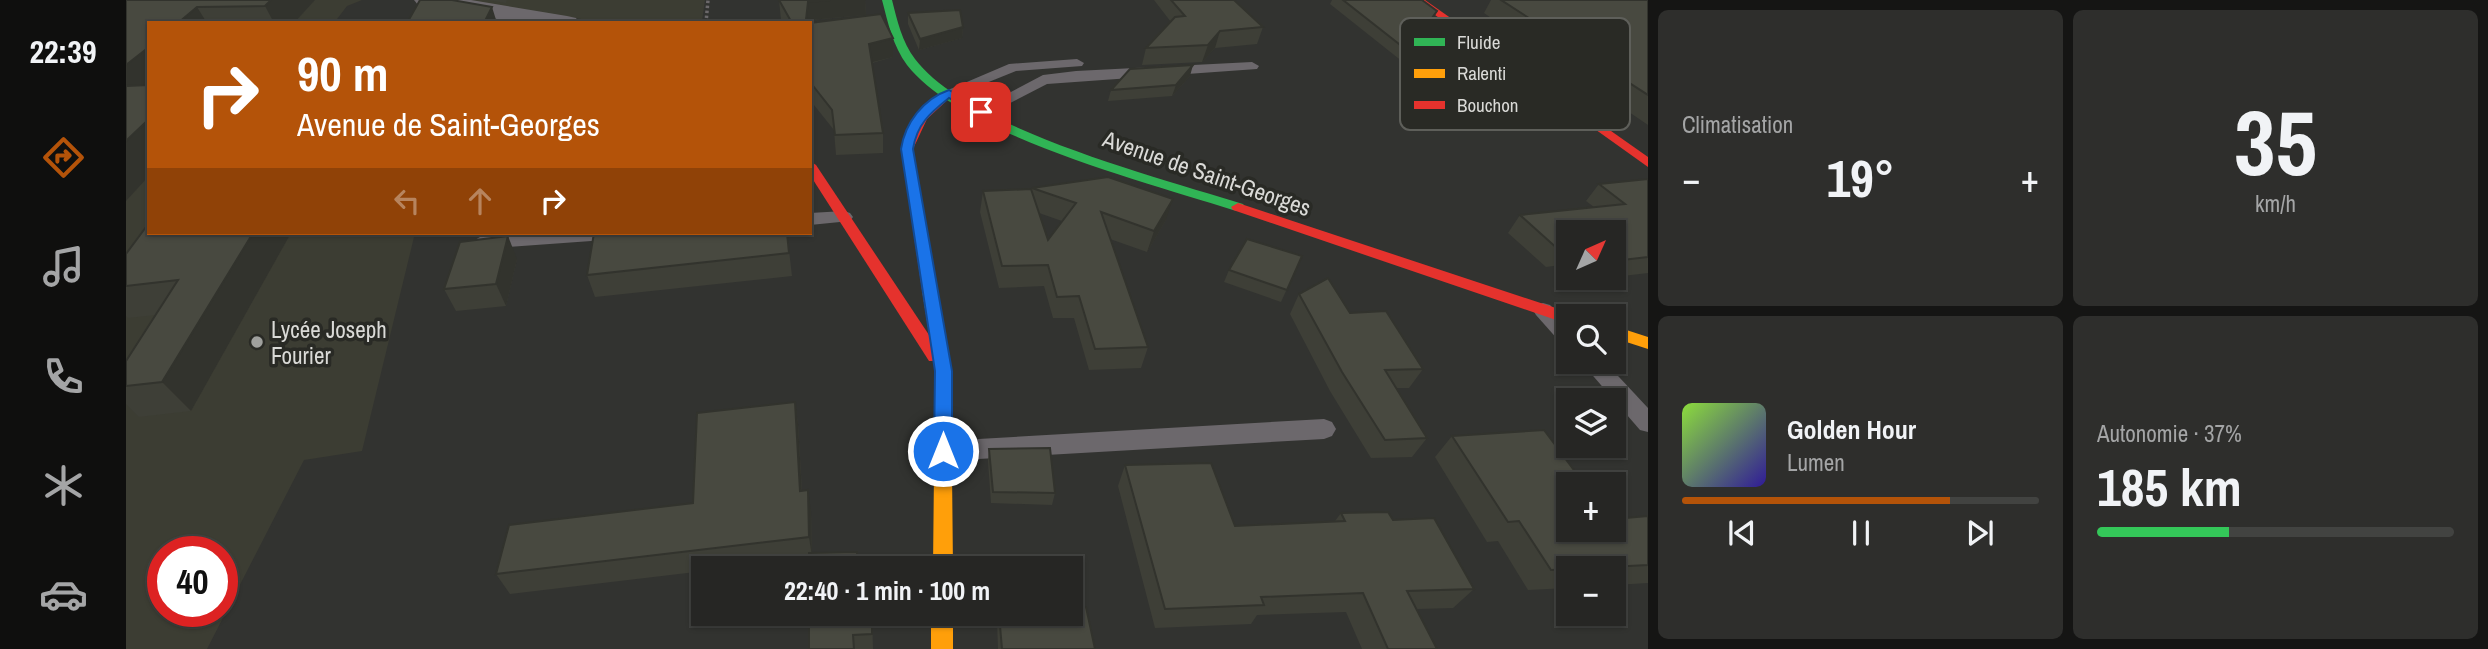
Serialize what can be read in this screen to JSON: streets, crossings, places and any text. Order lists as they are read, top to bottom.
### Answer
{
  "streets": {
    "street": ["Avenue de Saint-Georges"]
  },
  "places": ["Lycée Joseph Fourier"],
  "legend": ["Fluide", "Ralenti", "Bouchon"],
  "north": "top right",
  "page": {
    "tabs": "22:39",
    "tile": [
      "Climatisation",
      ["35", "km/h"],
      ["Autonomie · 37%", "185 km"]
    ],
    "turn": ["90 m", "Avenue de Saint-Georges"],
    "heat": ["−", "19°", "+"],
    "map_buttons": ["+", "−"],
    "song": ["Golden Hour", "Lumen"],
    "limit": "40",
    "trip": "22:40 · 1 min · 100 m"
  }
}
